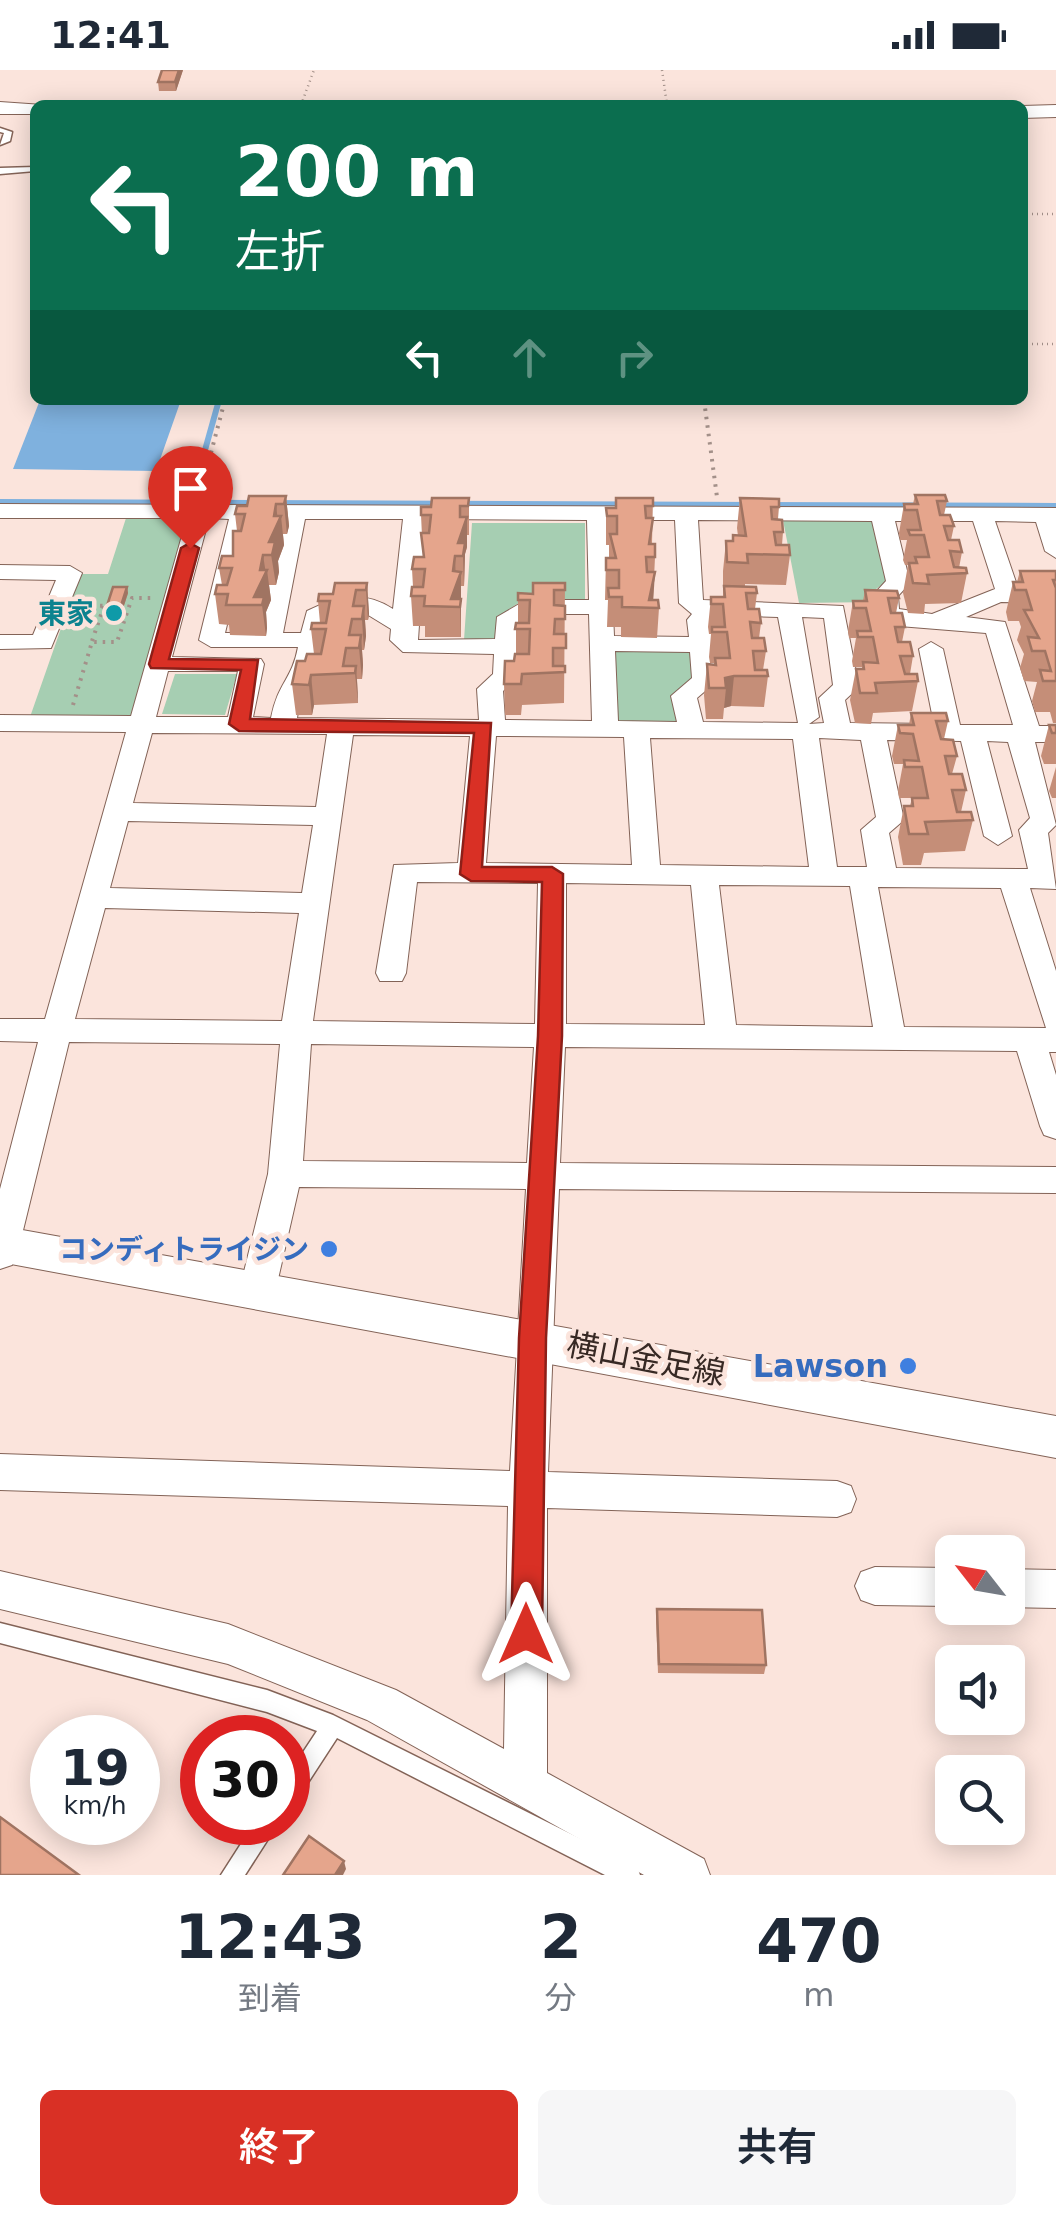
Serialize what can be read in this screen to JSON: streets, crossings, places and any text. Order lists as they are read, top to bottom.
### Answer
{
  "streets": {
    "street": ["横山金足線"]
  },
  "places": ["東家", "コンディトライジン", "Lawson"],
  "north": "top left",
  "page": {
    "status": "12:41",
    "turn": ["200 m", "左折"],
    "speed": "19 km/h",
    "limit": "30",
    "eta": [
      "12:43",
      "到着",
      "2",
      "分",
      "470",
      "m"
    ],
    "buttons": ["終了", "共有"]
  }
}
